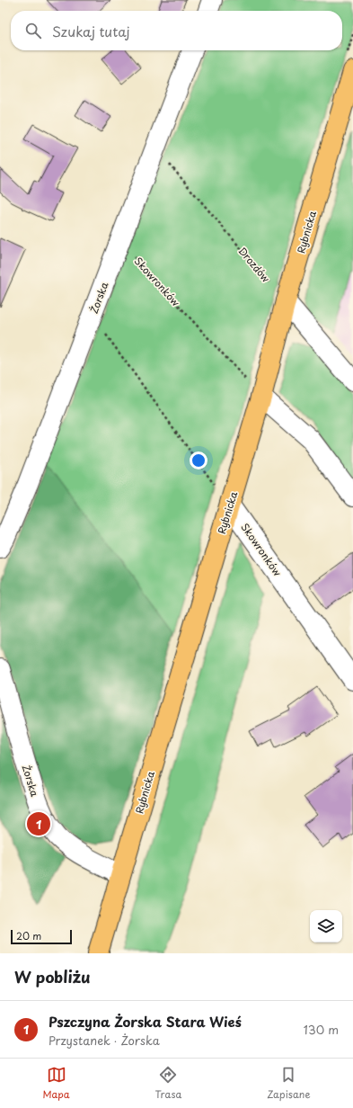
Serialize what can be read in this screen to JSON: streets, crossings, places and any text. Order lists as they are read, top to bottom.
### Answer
{
  "streets": {
    "main road": ["Rybnicka"],
    "street": ["Skowronków", "Żorska"],
    "path": ["Drozdów"]
  },
  "crossings": [
    ["Rybnicka", "Drozdów"],
    ["Rybnicka", "Skowronków"],
    ["Rybnicka", "Żorska"],
    ["Drozdów", "Żorska"],
    ["Skowronków", "Żorska"]
  ],
  "scale_bar": "20 m",
  "page": {
    "search": "Szukaj tutaj",
    "pins": "1",
    "scale": "20 m",
    "heading": "W pobliżu",
    "list": [
      {
        "mark": "1",
        "name": "Pszczyna Żorska Stara Wieś",
        "note": "Przystanek · Żorska",
        "value": "130 m"
      }
    ],
    "nav": ["Mapa", "Trasa", "Zapisane"]
  }
}
